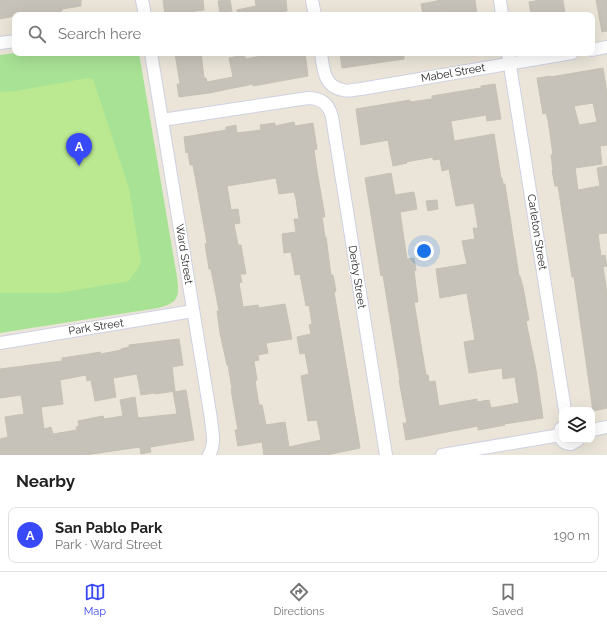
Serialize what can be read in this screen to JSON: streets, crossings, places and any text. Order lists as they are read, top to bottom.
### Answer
{
  "streets": {
    "street": [
      "Mabel Street",
      "Carleton Street",
      "Ward Street",
      "Derby Street",
      "Park Street"
    ]
  },
  "crossings": [
    ["Mabel Street", "Carleton Street"],
    ["Ward Street", "Derby Street"],
    ["Ward Street", "Park Street"]
  ],
  "page": {
    "search": "Search here",
    "pins": "A",
    "heading": "Nearby",
    "list": [
      {
        "mark": "A",
        "name": "San Pablo Park",
        "note": "Park · Ward Street",
        "value": "190 m"
      }
    ],
    "nav": ["Map", "Directions", "Saved"]
  }
}
